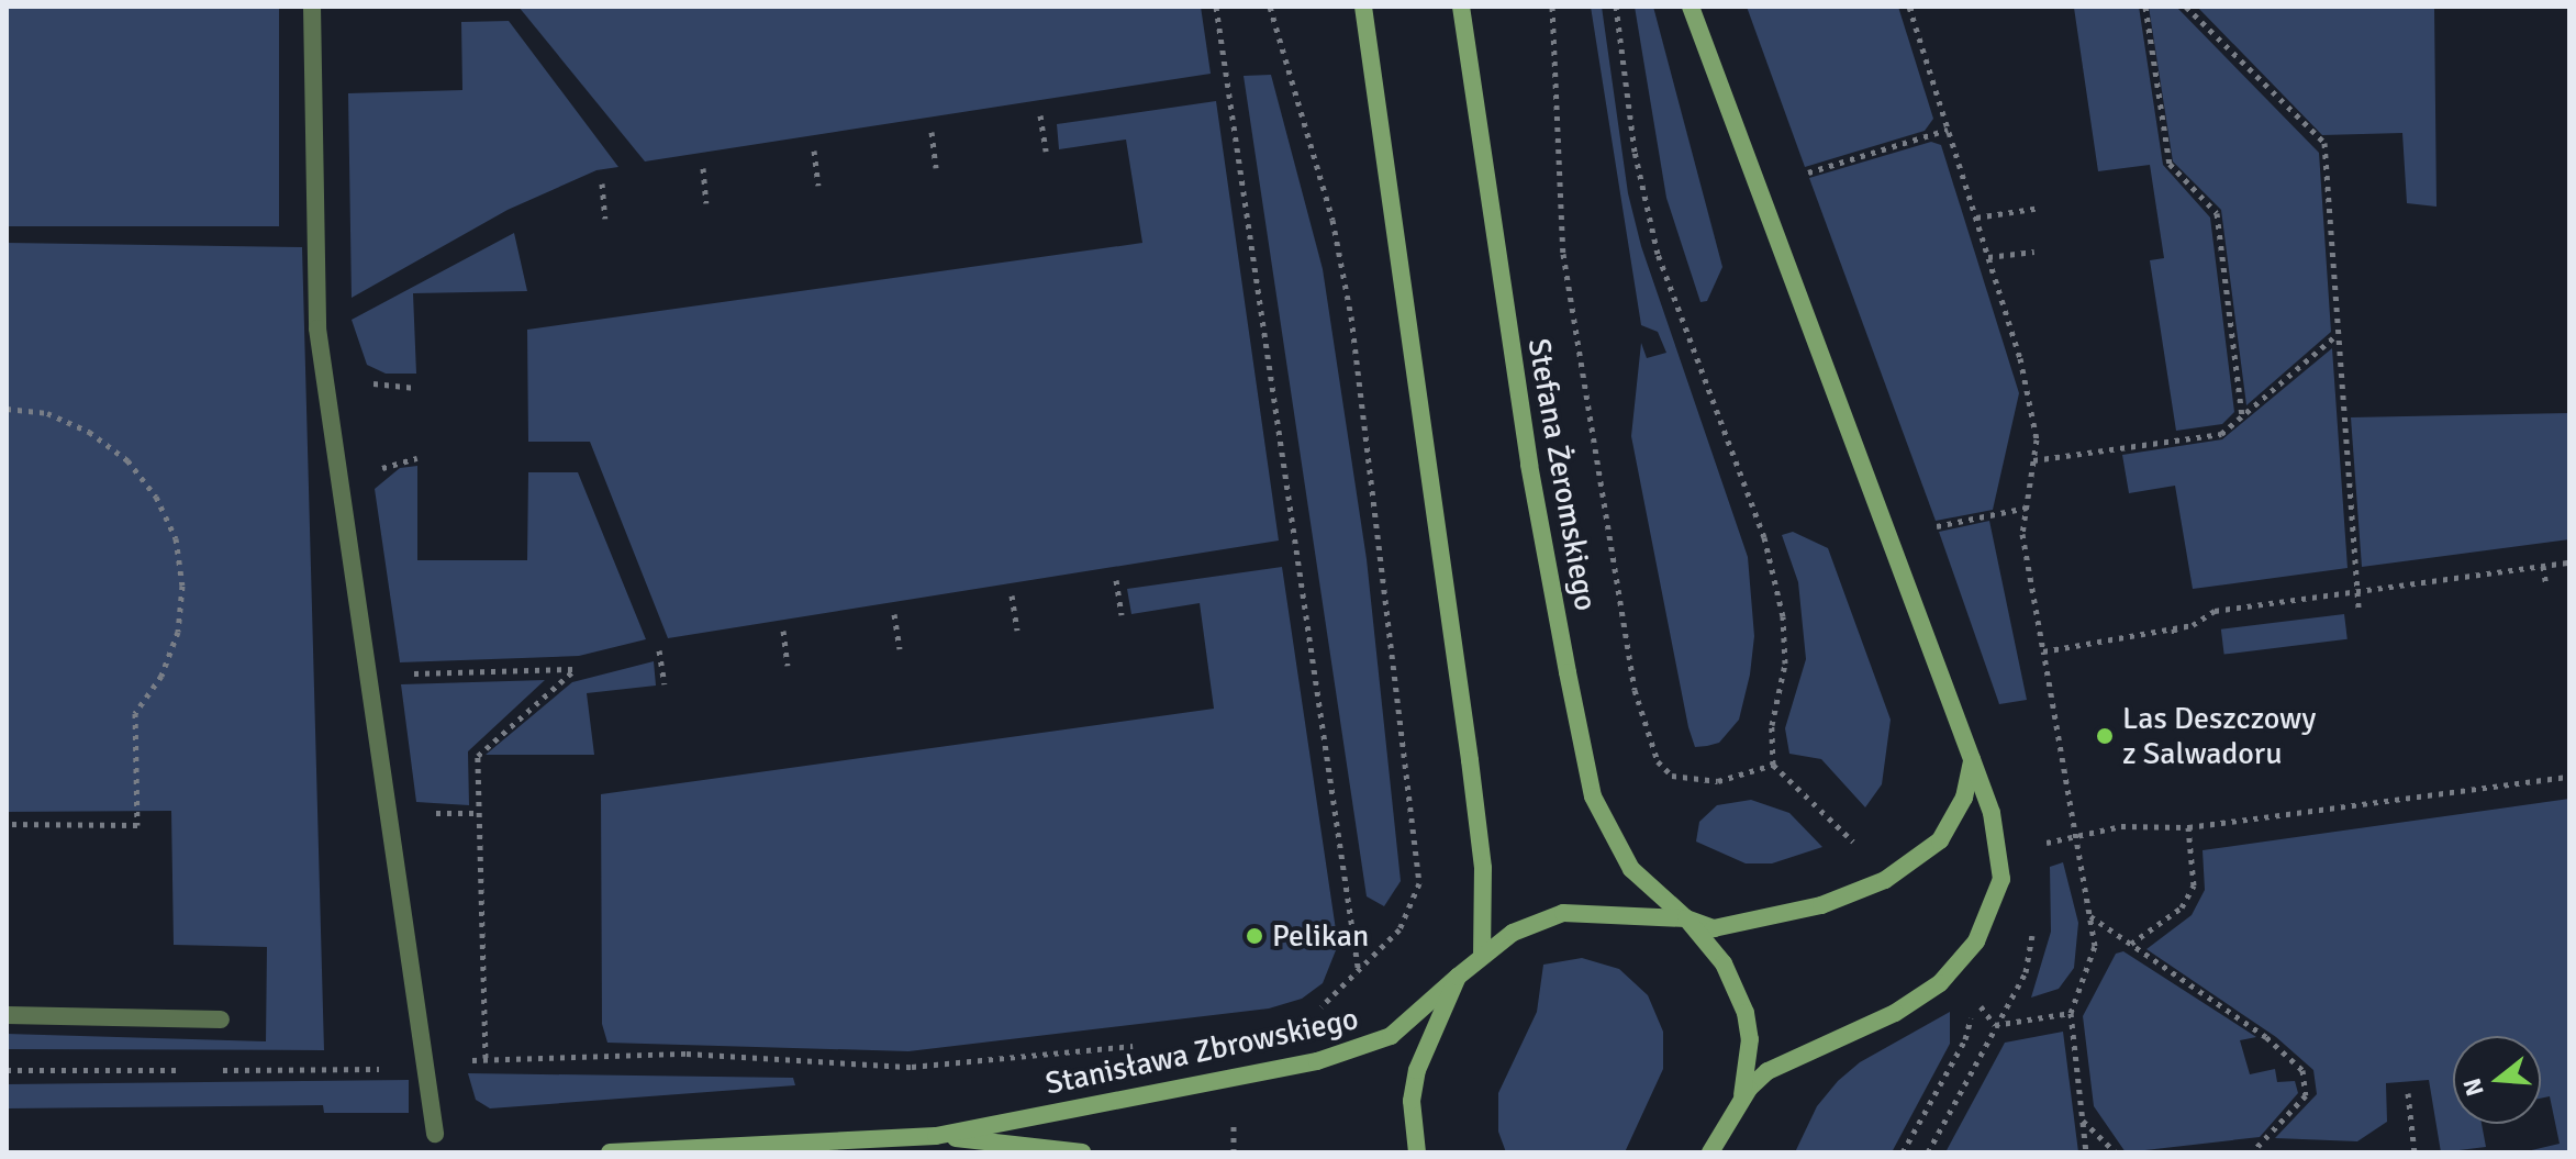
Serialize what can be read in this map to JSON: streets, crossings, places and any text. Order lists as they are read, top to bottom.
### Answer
{
  "streets": {
    "main road": ["Stefana Żeromskiego", "Stanisława Zbrowskiego"]
  },
  "places": ["Las Deszczowy z Salwadoru", "Pelikan"],
  "north": "left"
}
